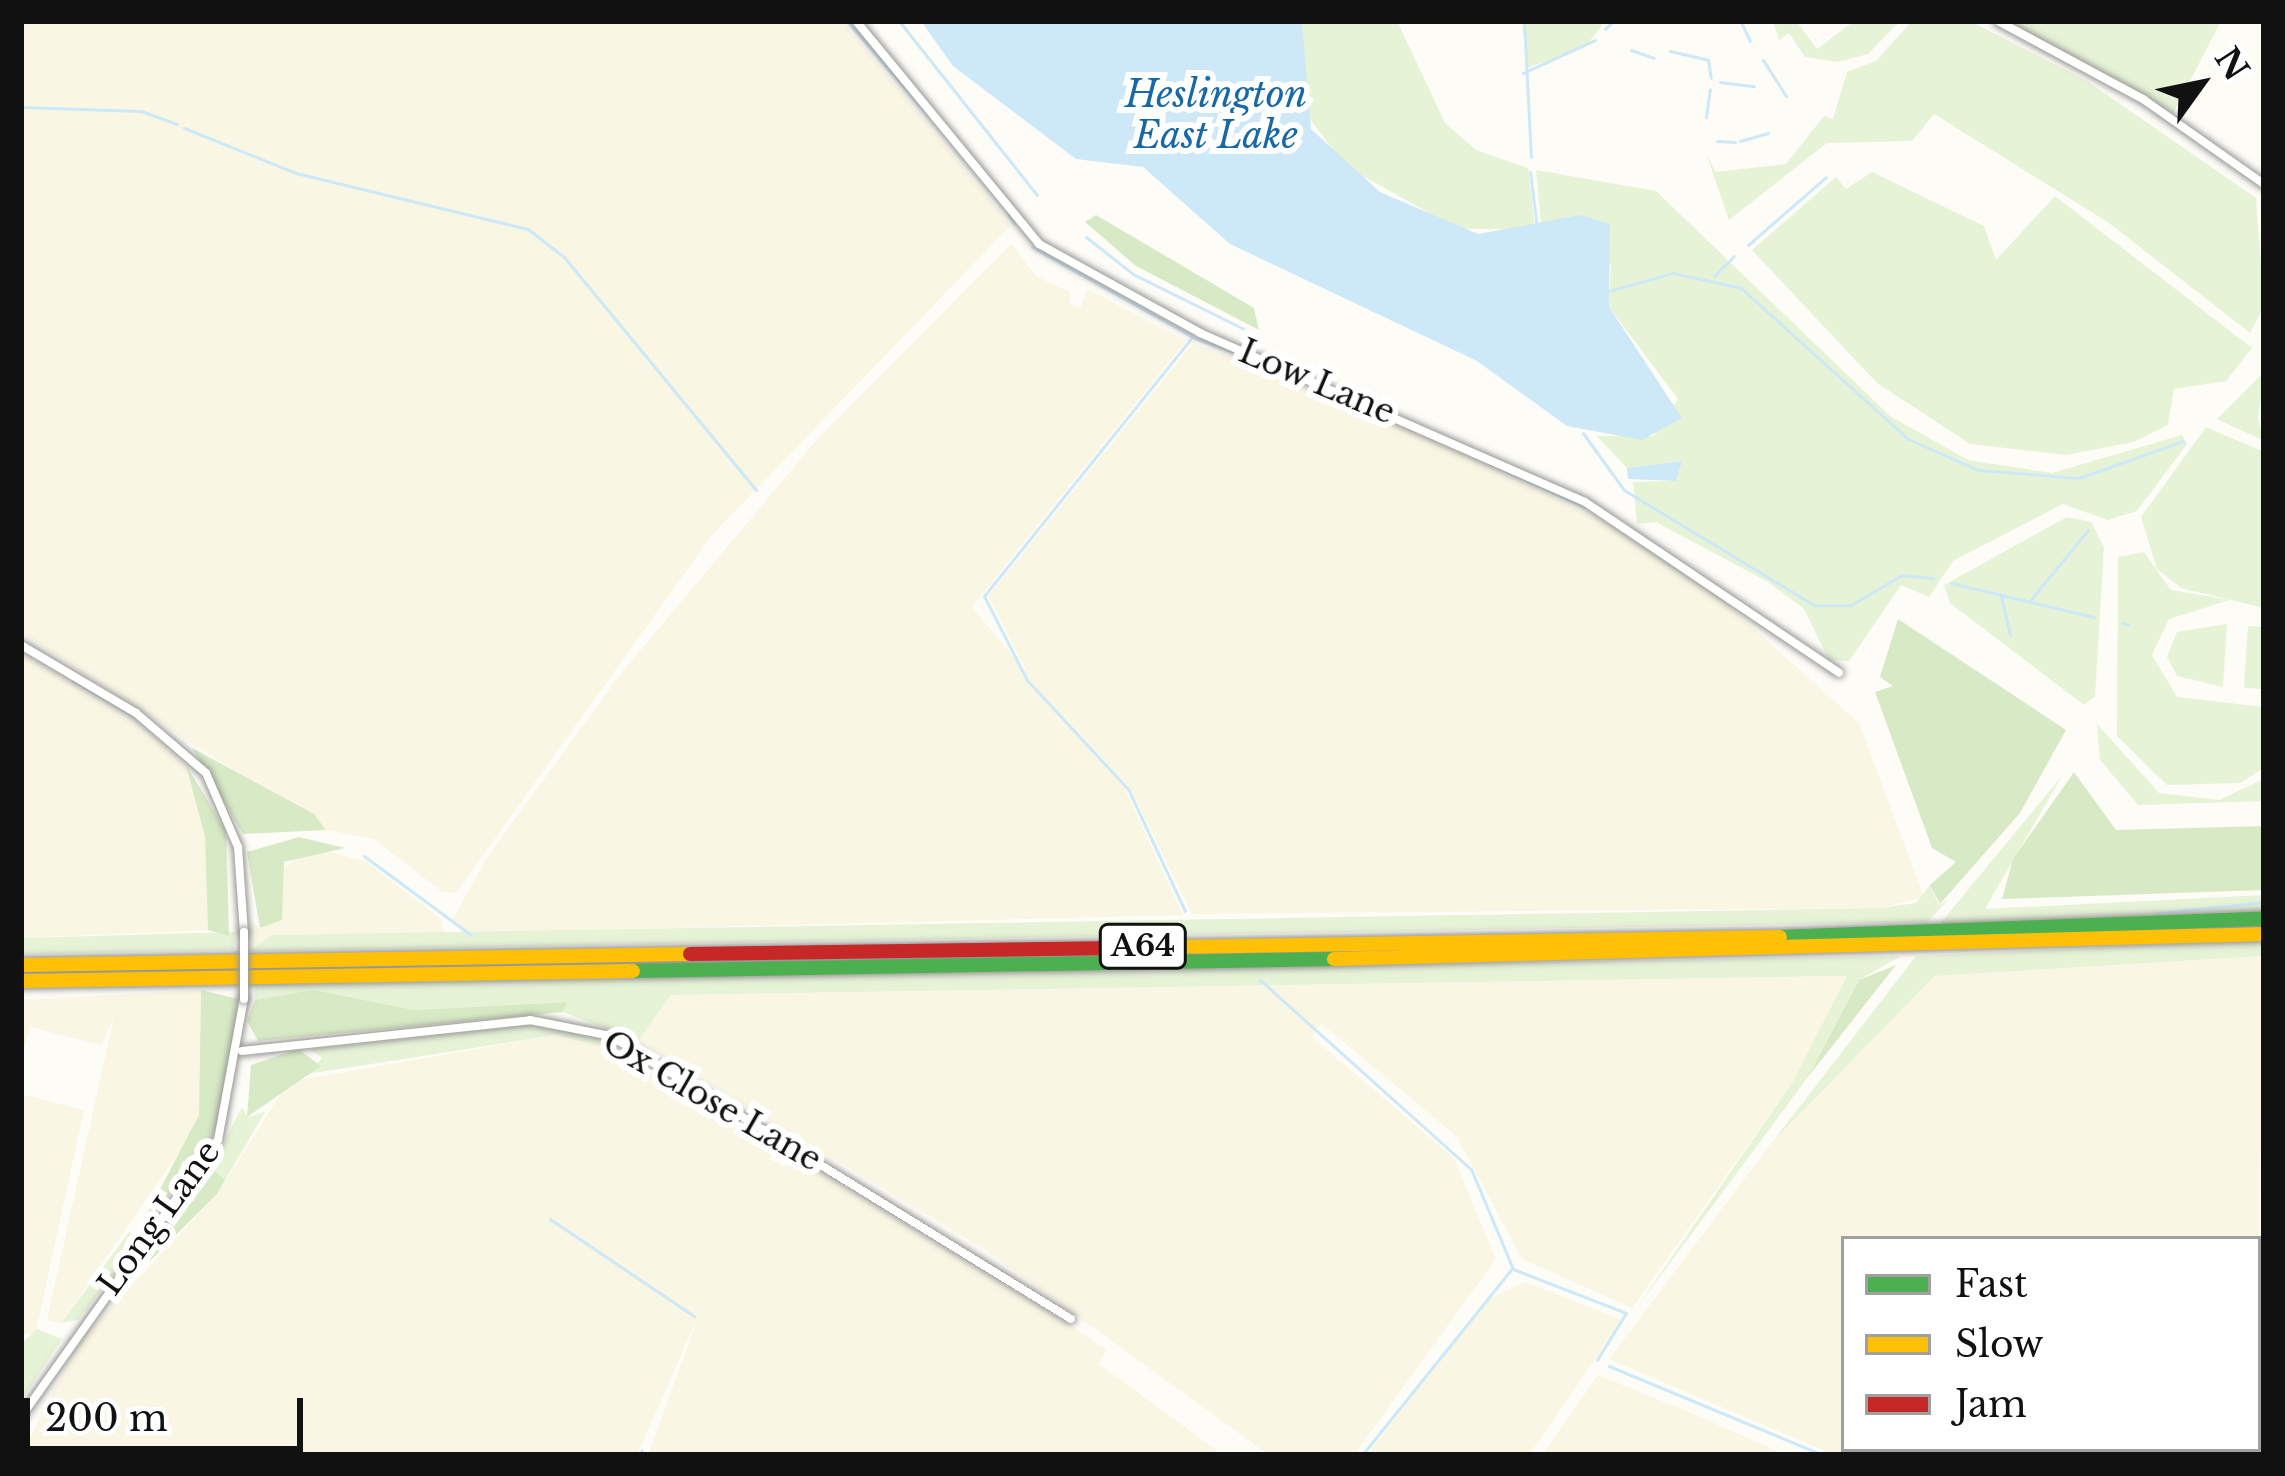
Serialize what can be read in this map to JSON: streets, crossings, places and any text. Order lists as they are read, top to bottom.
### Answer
{
  "streets": {
    "highway": ["A64"],
    "street": ["Low Lane", "Ox Close Lane", "Long Lane"]
  },
  "crossings": [
    ["Ox Close Lane", "Long Lane"]
  ],
  "water": ["Heslington East Lake"],
  "legend": ["Fast", "Slow", "Jam"],
  "scale_bar": "200 m",
  "north": "top right"
}
